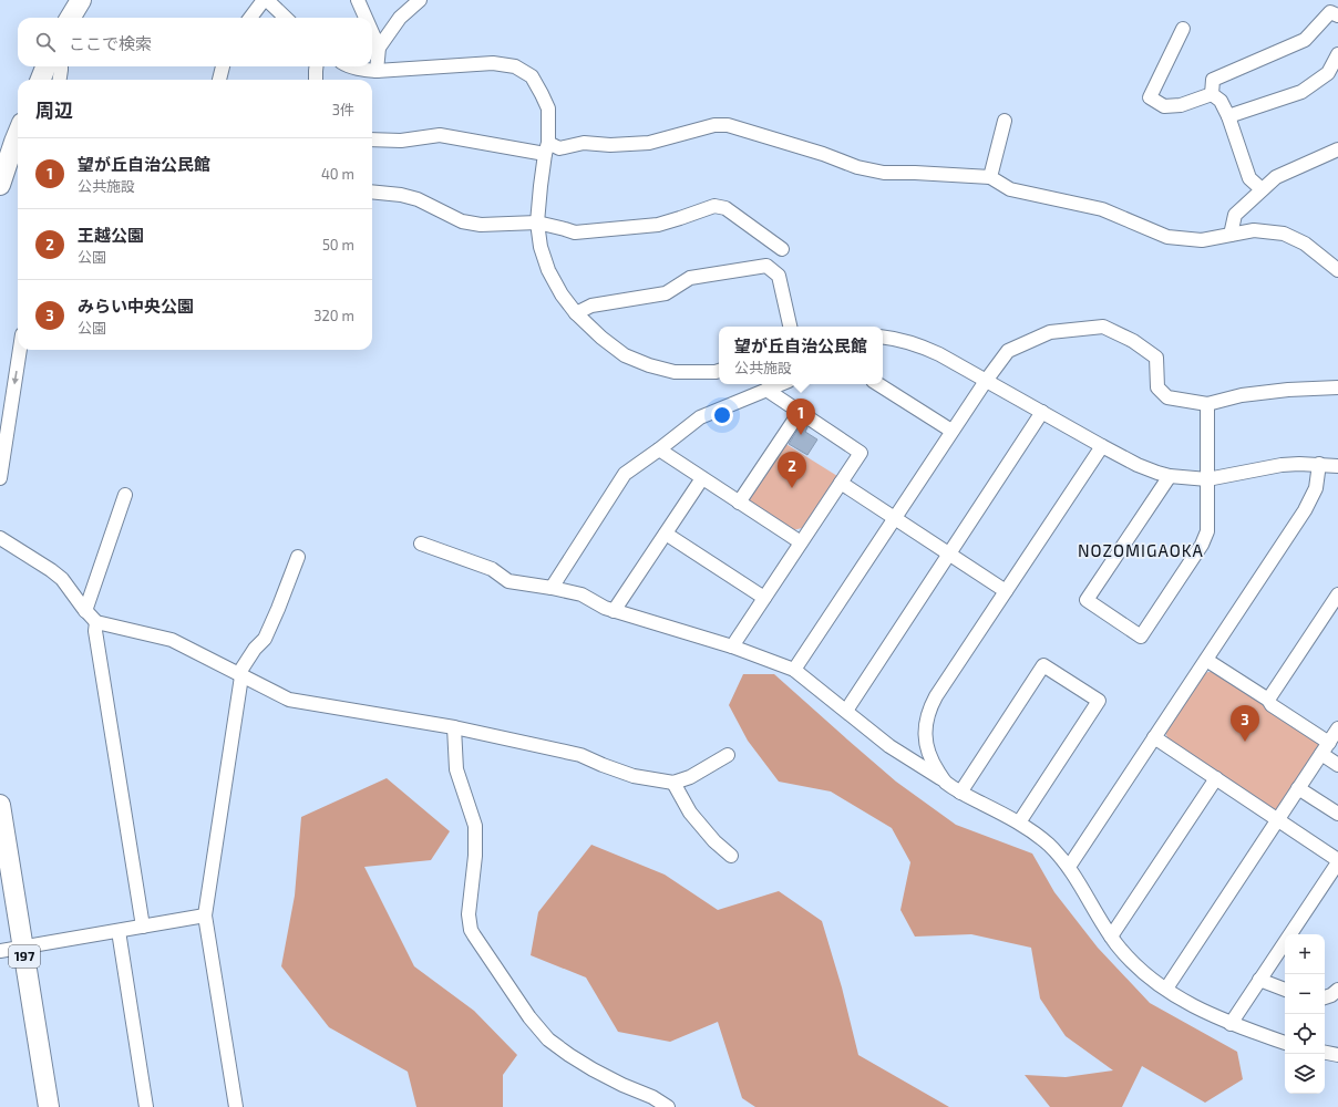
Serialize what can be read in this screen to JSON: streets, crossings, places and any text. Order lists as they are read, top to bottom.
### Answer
{
  "streets": {
    "highway": ["197"]
  },
  "districts": ["NOZOMIGAOKA"],
  "page": {
    "search": "ここで検索",
    "heading": ["周辺", "3件"],
    "list": [
      {
        "mark": "1",
        "name": "望が丘自治公民館",
        "note": "公共施設",
        "value": "40 m"
      },
      {
        "mark": "2",
        "name": "王越公園",
        "note": "公園",
        "value": "50 m"
      },
      {
        "mark": "3",
        "name": "みらい中央公園",
        "note": "公園",
        "value": "320 m"
      }
    ],
    "popup": ["望が丘自治公民館", "公共施設"],
    "pins": ["1", "2", "3"],
    "map_buttons": ["+", "−"]
  }
}
